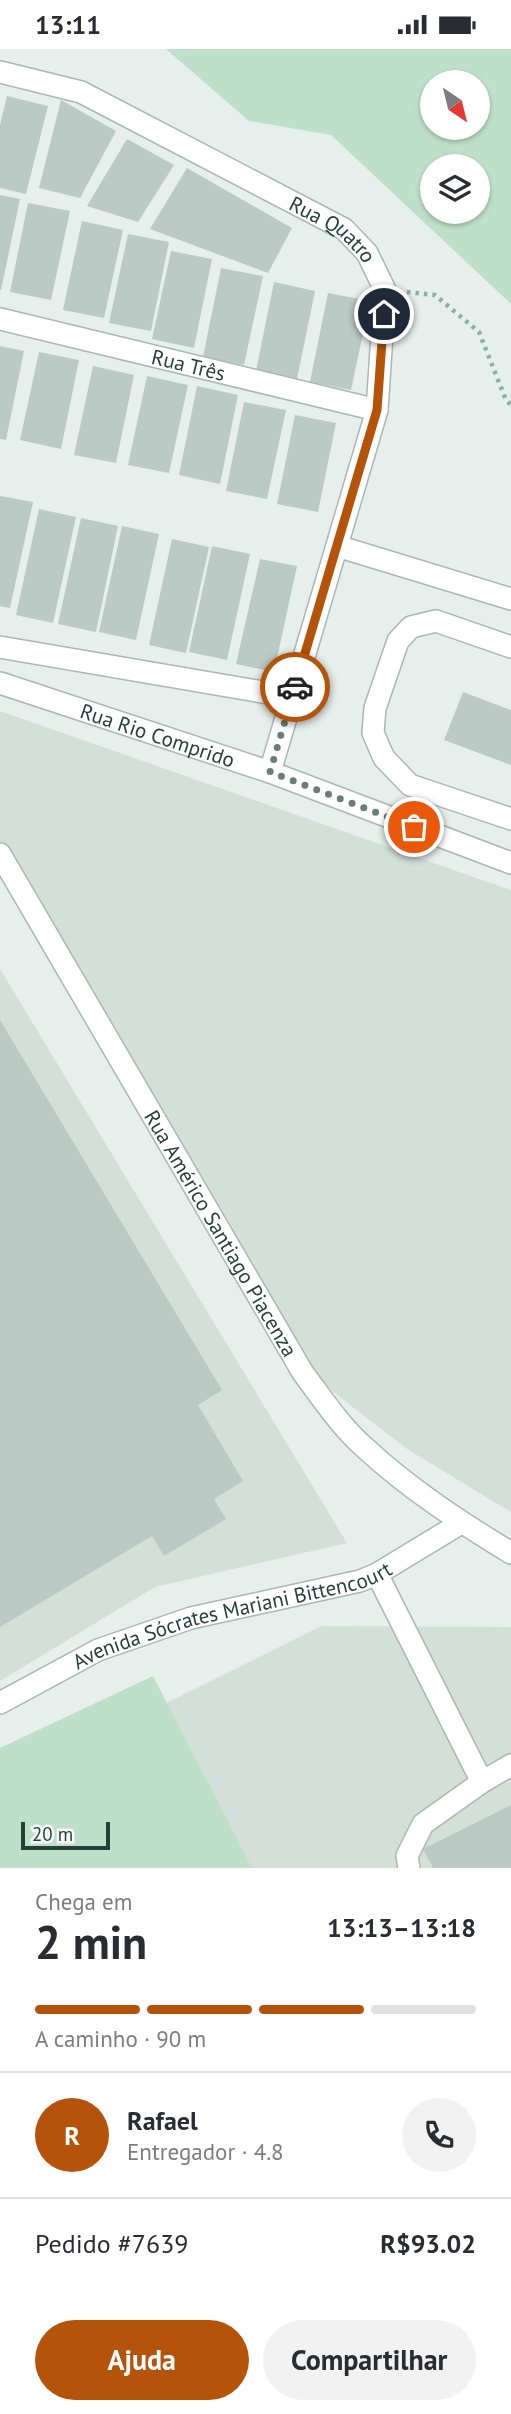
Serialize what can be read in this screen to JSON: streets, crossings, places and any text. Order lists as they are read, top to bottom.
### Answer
{
  "streets": {
    "street": [
      "Rua Quatro",
      "Rua Três",
      "Rua Rio Comprido",
      "Rua Américo Santiago Piacenza",
      "Avenida Sócrates Mariani Bittencourt"
    ]
  },
  "crossings": [
    ["Rua Quatro", "Rua Três"],
    ["Rua Quatro", "Rua Rio Comprido"],
    ["Rua Américo Santiago Piacenza", "Avenida Sócrates Mariani Bittencourt"]
  ],
  "scale_bar": "20 m",
  "north": "bottom right",
  "page": {
    "status": "13:11",
    "scale": "20 m",
    "heading": ["2 min", "Chega em", "13:13–13:18"],
    "panel": [
      "Rafael",
      "Entregador · 4.8",
      "Pedido #7639",
      "R$93.02"
    ],
    "bar": "A caminho · 90 m",
    "round": "R",
    "buttons": ["Ajuda", "Compartilhar"]
  }
}
